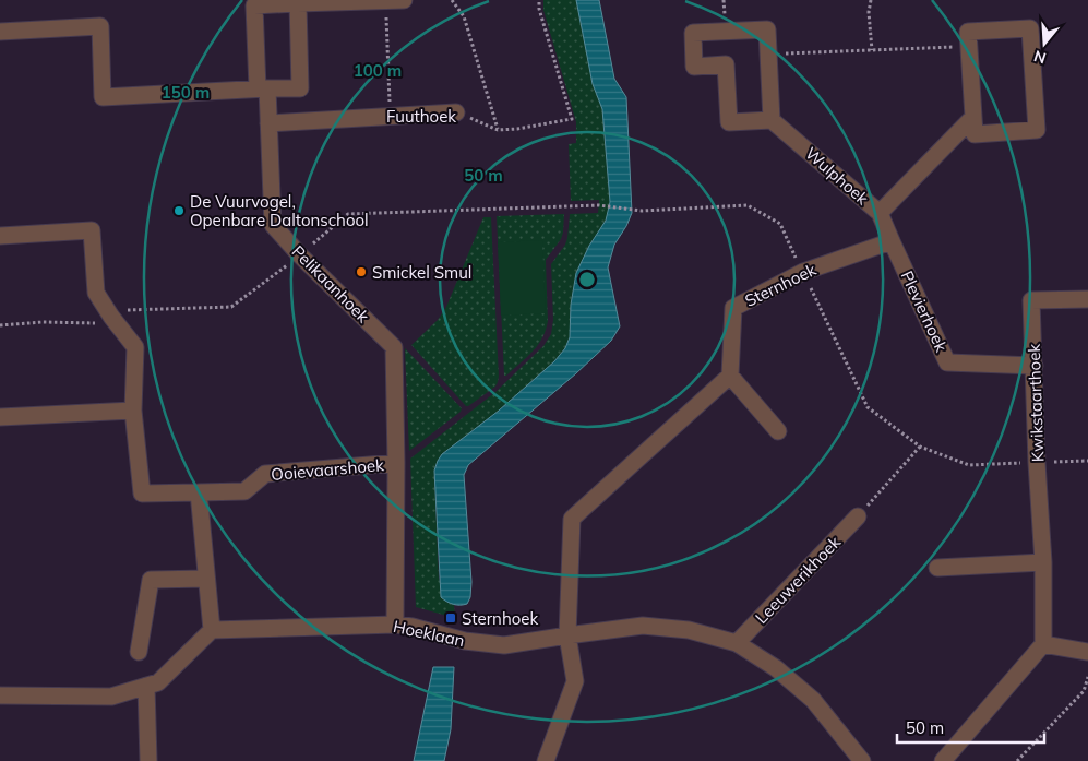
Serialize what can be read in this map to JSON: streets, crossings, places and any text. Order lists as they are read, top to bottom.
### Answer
{
  "streets": {
    "street": [
      "Fuuthoek",
      "Wulphoek",
      "Pelikaanhoek",
      "Sternhoek",
      "Plevierhoek",
      "Kwikstaarthoek",
      "Ooievaarshoek",
      "Leeuwerikhoek",
      "Hoeklaan"
    ]
  },
  "crossings": [
    ["Fuuthoek", "Pelikaanhoek"],
    ["Wulphoek", "Sternhoek"],
    ["Wulphoek", "Plevierhoek"],
    ["Pelikaanhoek", "Ooievaarshoek"],
    ["Pelikaanhoek", "Hoeklaan"],
    ["Sternhoek", "Plevierhoek"],
    ["Plevierhoek", "Kwikstaarthoek"],
    ["Leeuwerikhoek", "Hoeklaan"]
  ],
  "places": {
    "other": ["De Vuurvogel, Openbare Daltonschool", "Smickel Smul"],
    "transit": ["Sternhoek"]
  },
  "scale_bar": "50 m",
  "north": "bottom",
  "rings": ["100 m", "150 m", "50 m"]
}
